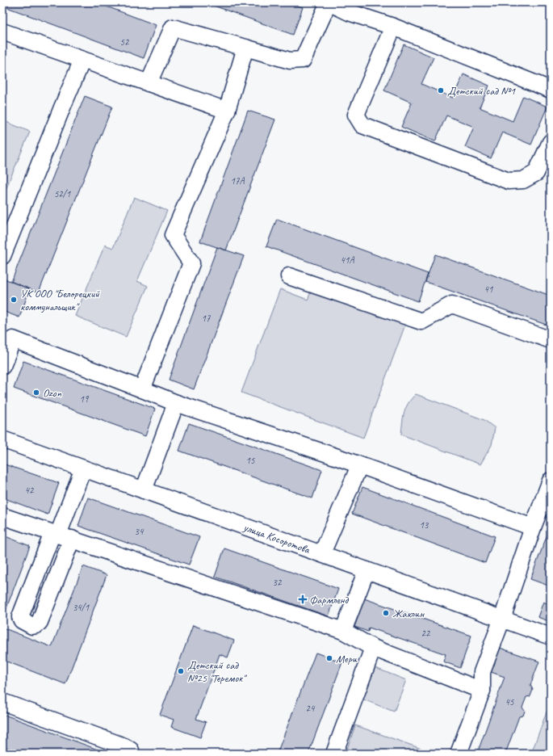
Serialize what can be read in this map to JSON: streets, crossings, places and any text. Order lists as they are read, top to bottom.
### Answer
{
  "streets": {
    "street": ["улица Косоротова"]
  },
  "places": {
    "other": [
      "Детский сад №1",
      "УК ООО \"Белорецкий коммунальщик\"",
      "Ozon",
      "Жаклин",
      "Мери",
      "Детский сад №25 \"Теремок\""
    ],
    "health": ["Фармленд"]
  },
  "house_numbers": [
    "52",
    "17А",
    "52/1",
    "41А",
    "41",
    "17",
    "19",
    "15",
    "42",
    "13",
    "34",
    "32",
    "34/1",
    "22",
    "45",
    "24"
  ]
}
